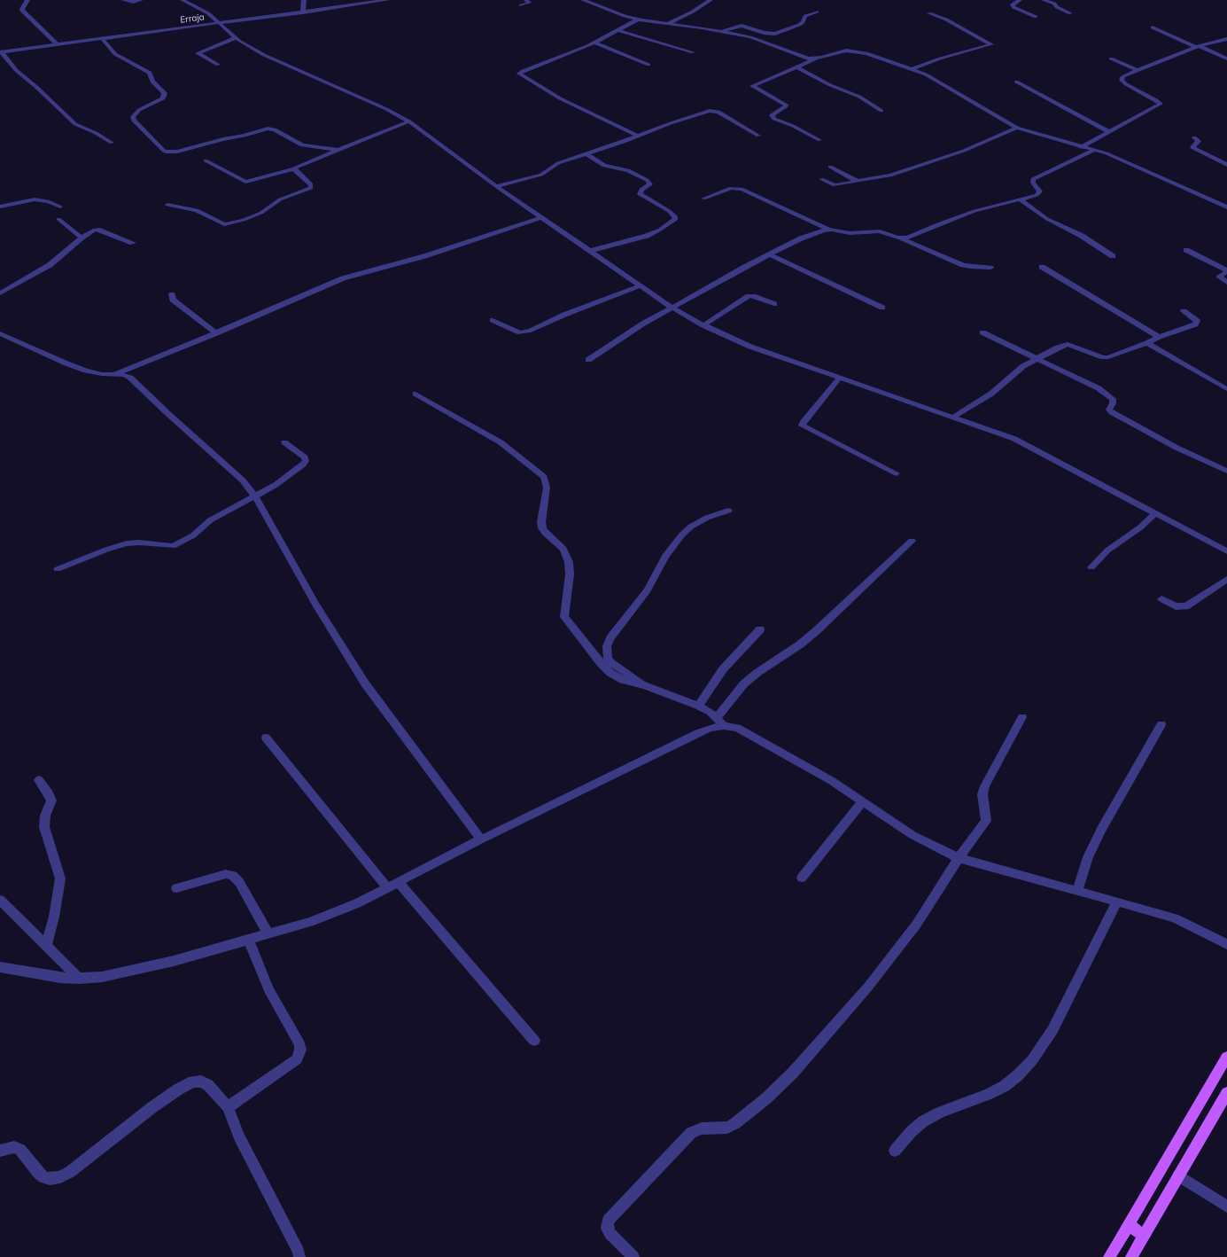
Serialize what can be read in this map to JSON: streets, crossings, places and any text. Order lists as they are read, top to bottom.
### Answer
{
  "streets": {
    "street": ["Erraja"]
  }
}
